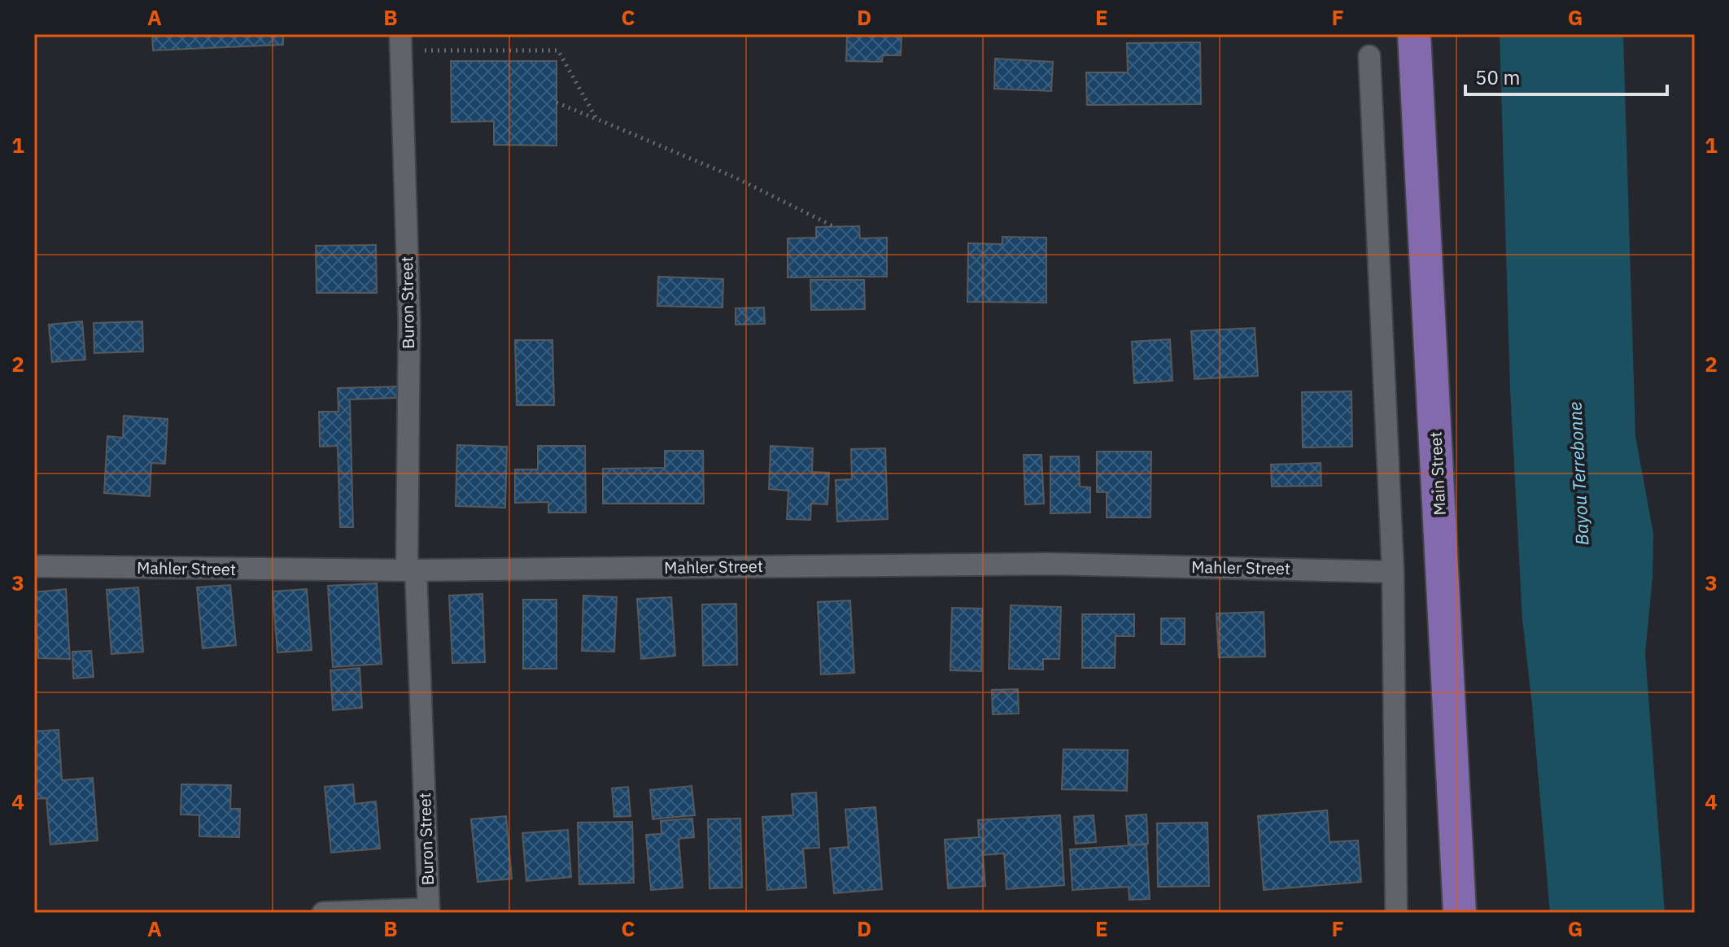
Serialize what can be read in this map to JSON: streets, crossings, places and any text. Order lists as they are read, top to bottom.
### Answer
{
  "streets": {
    "main road": ["Main Street"],
    "street": ["Buron Street", "Mahler Street"]
  },
  "crossings": [
    ["Buron Street", "Mahler Street"]
  ],
  "water": ["Bayou Terrebonne"],
  "scale_bar": "50 m",
  "grid": {
    "columns": [
      "A",
      "B",
      "C",
      "D",
      "E",
      "F",
      "G"
    ],
    "rows": [
      "1",
      "2",
      "3",
      "4"
    ]
  }
}
